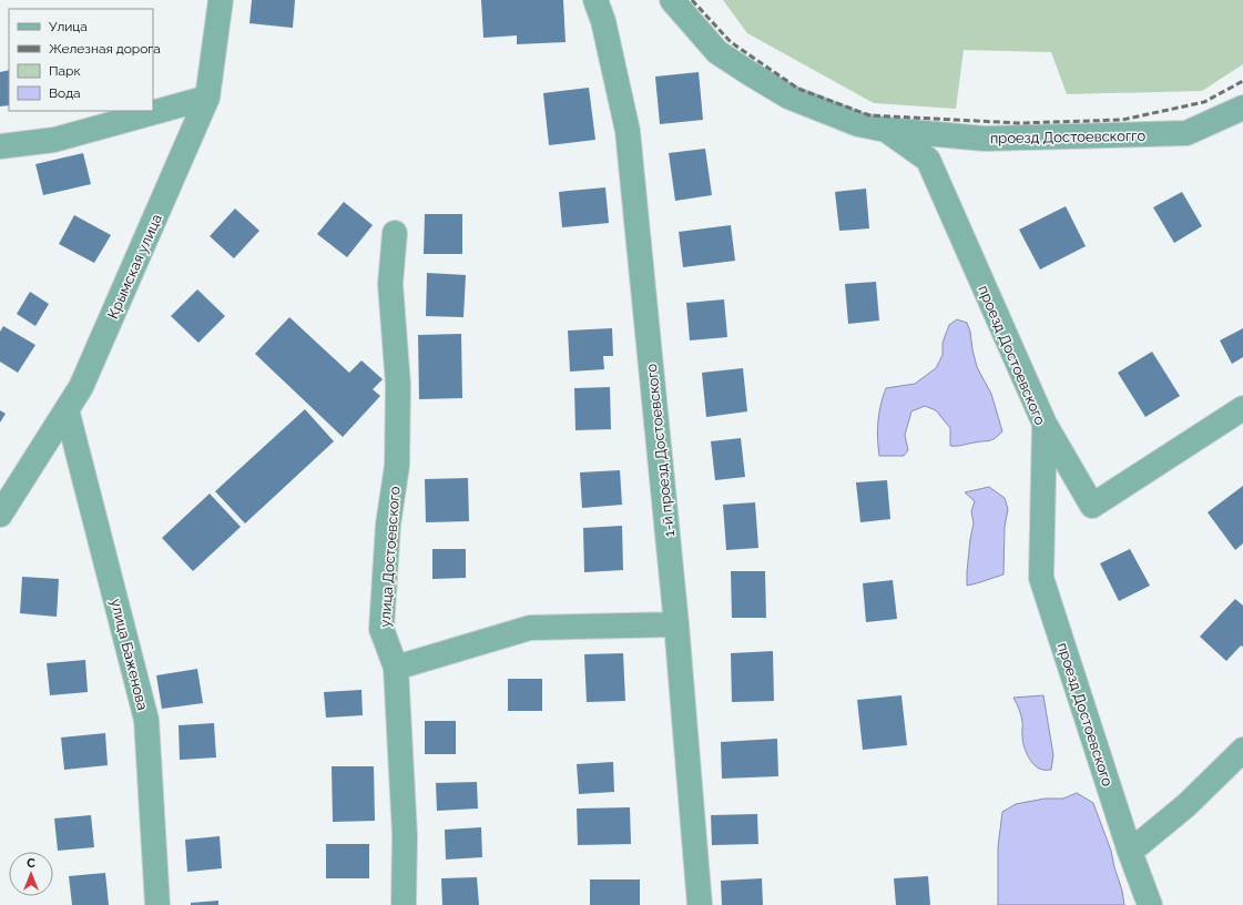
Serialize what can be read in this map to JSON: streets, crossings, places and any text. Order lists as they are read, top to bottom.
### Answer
{
  "streets": {
    "street": [
      "проезд Достоевскогго",
      "Крымская улица",
      "проезд Достоевского",
      "1-й проезд Достоевского",
      "улица Достоевского",
      "улица Баженова"
    ]
  },
  "crossings": [
    ["проезд Достоевскогго", "проезд Достоевского"],
    ["Крымская улица", "улица Баженова"]
  ],
  "legend": [
    "Улица",
    "Железная дорога",
    "Парк",
    "Вода"
  ],
  "north": "top"
}
